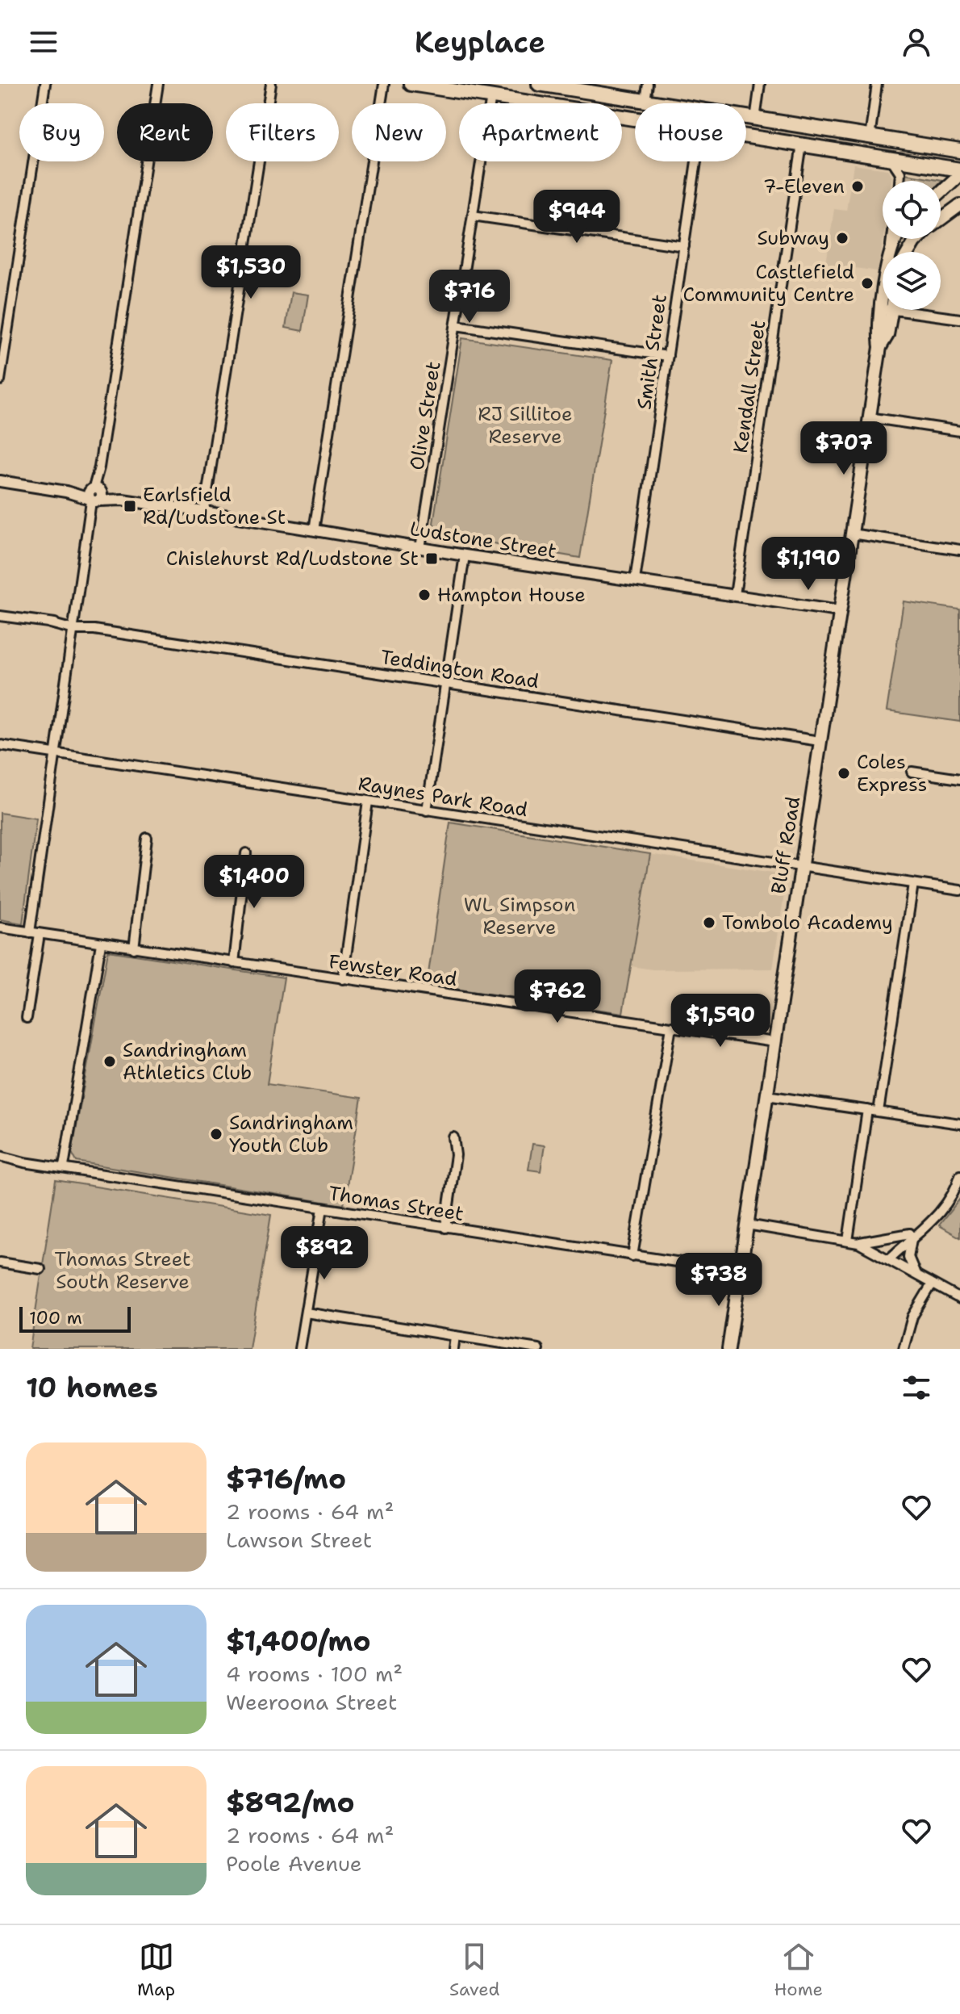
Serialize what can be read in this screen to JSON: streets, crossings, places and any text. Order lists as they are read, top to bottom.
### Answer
{
  "streets": {
    "main road": ["Bluff Road"],
    "street": [
      "Smith Street",
      "Kendall Street",
      "Olive Street",
      "Ludstone Street",
      "Teddington Road",
      "Raynes Park Road",
      "Fewster Road",
      "Thomas Street"
    ]
  },
  "crossings": [
    ["Smith Street", "Ludstone Street"],
    ["Kendall Street", "Ludstone Street"],
    ["Olive Street", "Ludstone Street"],
    ["Ludstone Street", "Bluff Road"],
    ["Teddington Road", "Bluff Road"],
    ["Raynes Park Road", "Bluff Road"],
    ["Bluff Road", "Fewster Road"],
    ["Bluff Road", "Thomas Street"]
  ],
  "parks": ["RJ Sillitoe Reserve", "WL Simpson Reserve", "Thomas Street South Reserve"],
  "places": {
    "other": [
      "7-Eleven",
      "Subway",
      "Castlefield Community Centre",
      "Hampton House",
      "Coles Express",
      "Tombolo Academy",
      "Sandringham Athletics Club",
      "Sandringham Youth Club"
    ],
    "transit": ["Earlsfield Rd/Ludstone St", "Chislehurst Rd/Ludstone St"]
  },
  "scale_bar": "100 m",
  "page": {
    "header": "Keyplace",
    "chip": [
      "Buy",
      "Rent",
      "Filters",
      "New",
      "Apartment",
      "House"
    ],
    "price": [
      "$944",
      "$1,530",
      "$716",
      "$707",
      "$1,190",
      "$1,400",
      "$762",
      "$1,590",
      "$892",
      "$738"
    ],
    "scale": "100 m",
    "heading": "10 homes",
    "list": [
      {
        "name": "$716/mo",
        "note": "2 rooms · 64 m² · Lawson Street"
      },
      {
        "name": "$1,400/mo",
        "note": "4 rooms · 100 m² · Weeroona Street"
      },
      {
        "name": "$892/mo",
        "note": "2 rooms · 64 m² · Poole Avenue"
      }
    ],
    "tabs": ["Map", "Saved", "Home"]
  }
}
